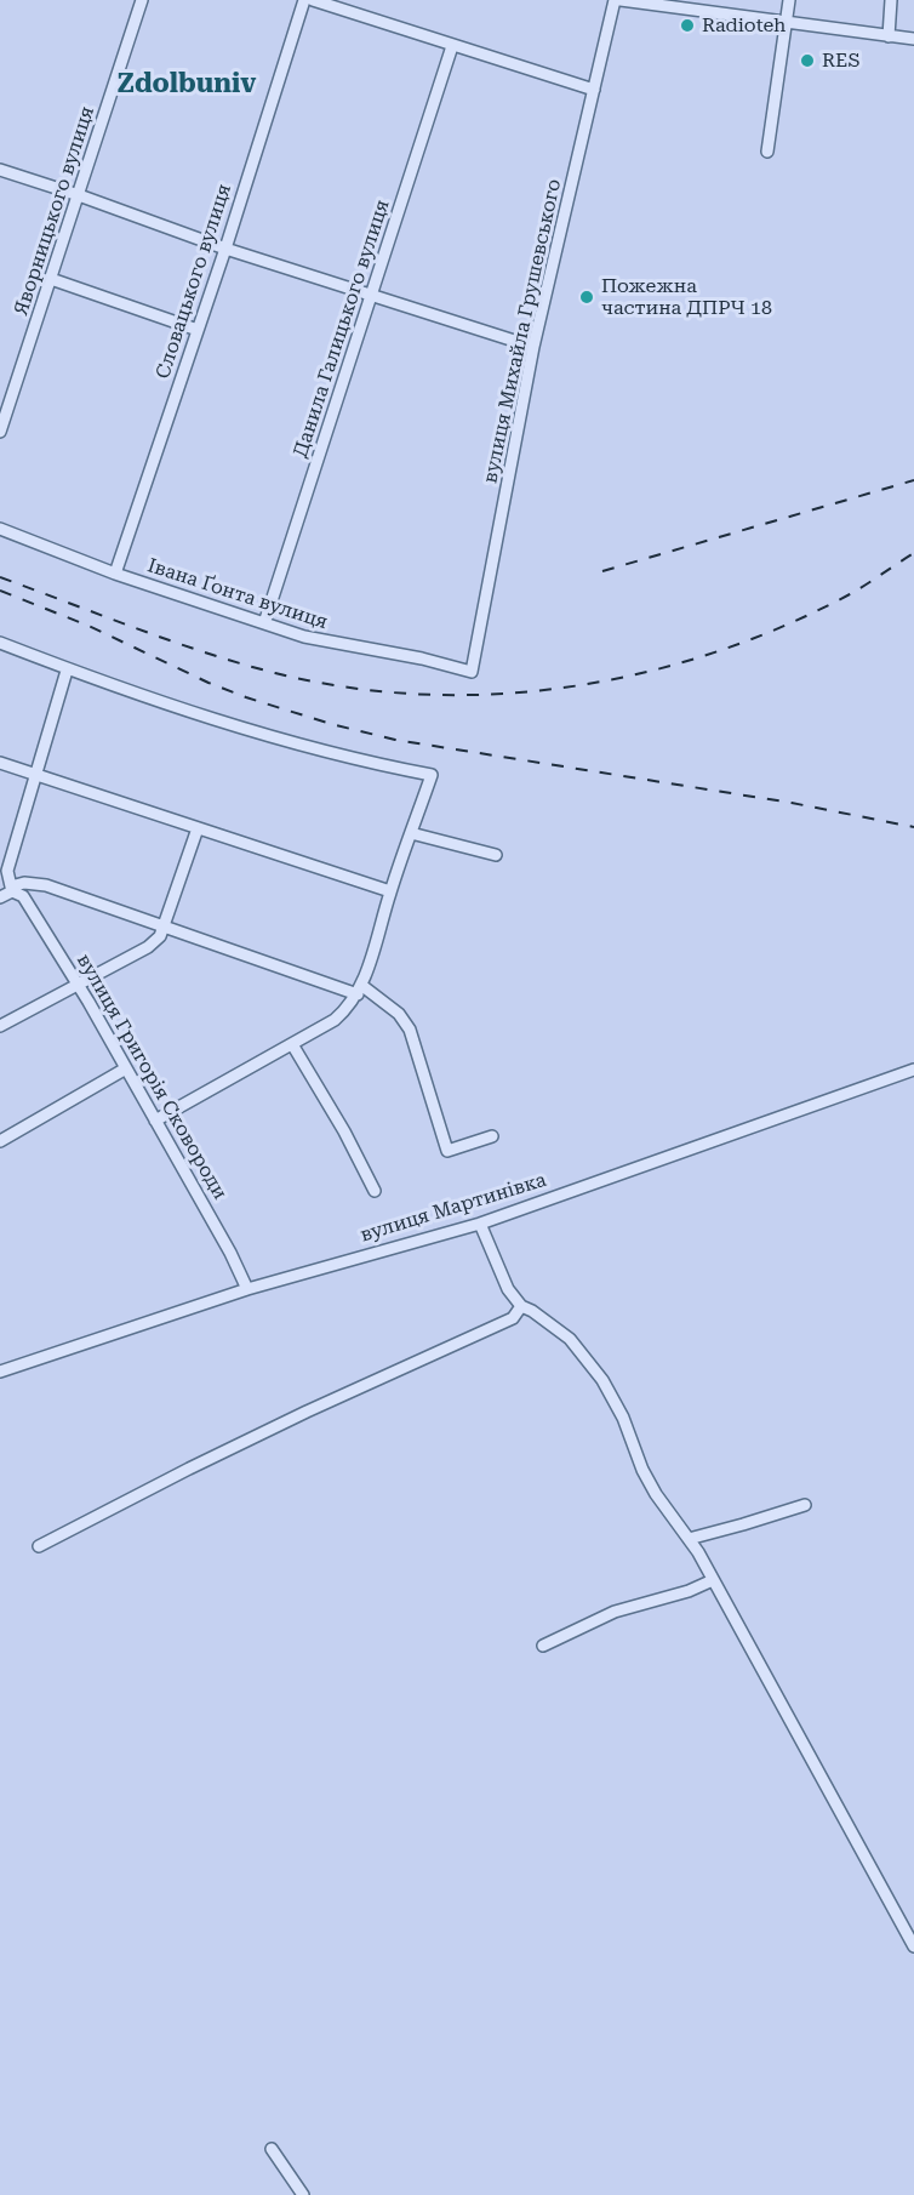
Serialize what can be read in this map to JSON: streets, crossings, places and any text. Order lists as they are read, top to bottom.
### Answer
{
  "streets": {
    "street": [
      "Яворницького вулиця",
      "Словацького вулиця",
      "Данила Галицького вулиця",
      "вулиця Михайла Грушевського",
      "Івана Ґонта вулиця",
      "вулиця Григорія Сковороди",
      "вулиця Мартинівка"
    ]
  },
  "crossings": [
    ["Словацького вулиця", "Івана Ґонта вулиця"],
    ["Данила Галицького вулиця", "Івана Ґонта вулиця"],
    ["вулиця Михайла Грушевського", "Івана Ґонта вулиця"],
    ["вулиця Григорія Сковороди", "вулиця Мартинівка"]
  ],
  "districts": ["Zdolbuniv"],
  "places": ["Radioteh", "RES", "Пожежна частина ДПРЧ 18"]
}
